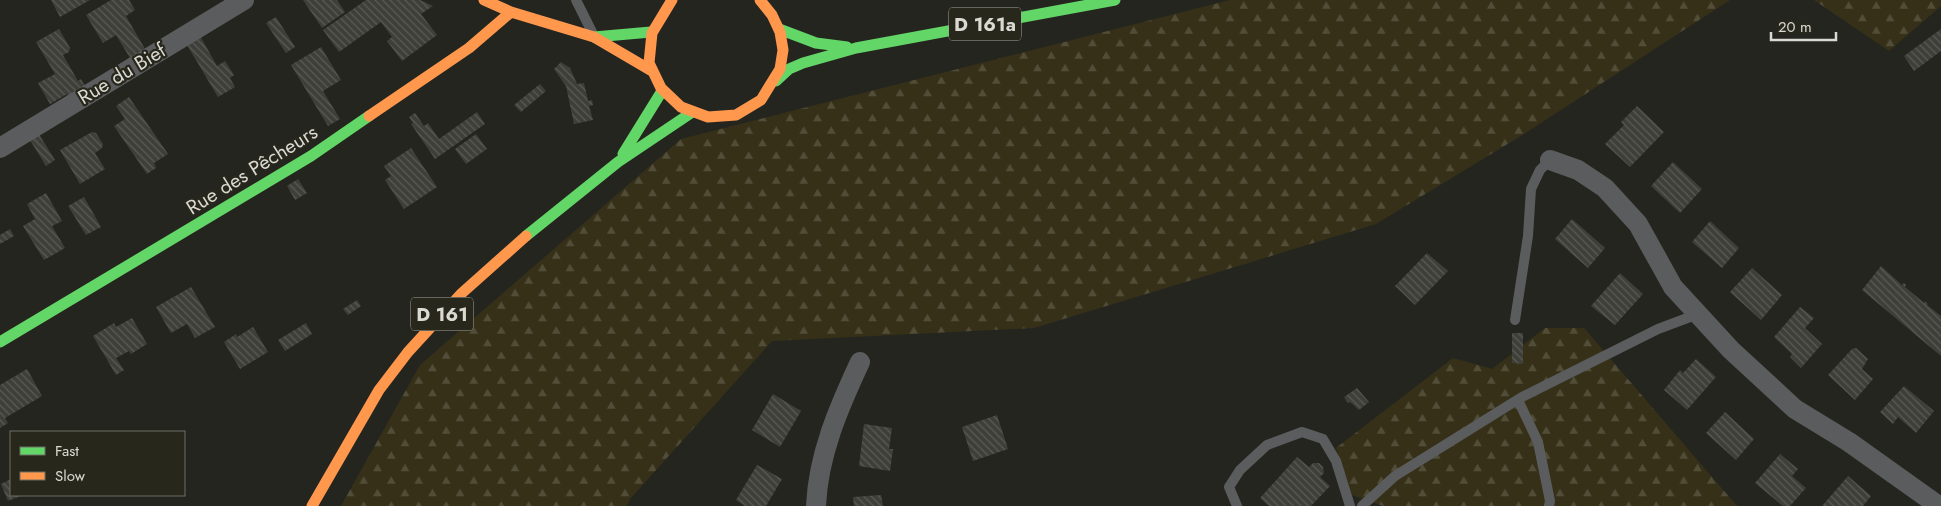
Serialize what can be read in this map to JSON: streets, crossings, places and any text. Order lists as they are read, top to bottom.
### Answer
{
  "streets": {
    "main road": ["D 161a", "Rue des Pêcheurs", "D 161"],
    "street": ["Rue du Bief"]
  },
  "legend": ["Fast", "Slow"],
  "scale_bar": "20 m"
}
